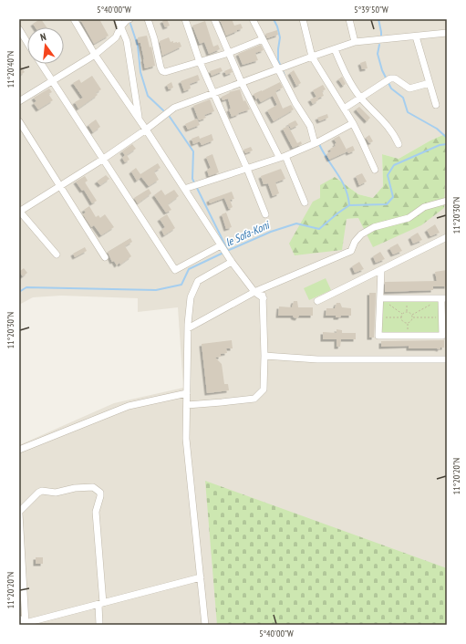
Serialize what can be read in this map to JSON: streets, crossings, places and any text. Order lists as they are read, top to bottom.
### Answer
{
  "water": ["le Sofa-Koni"],
  "north": "top",
  "coordinates": [
    "5°40'00\"W",
    "5°39'50\"W",
    "11°20'40\"N",
    "11°20'30\"N",
    "11°20'20\"N"
  ]
}
